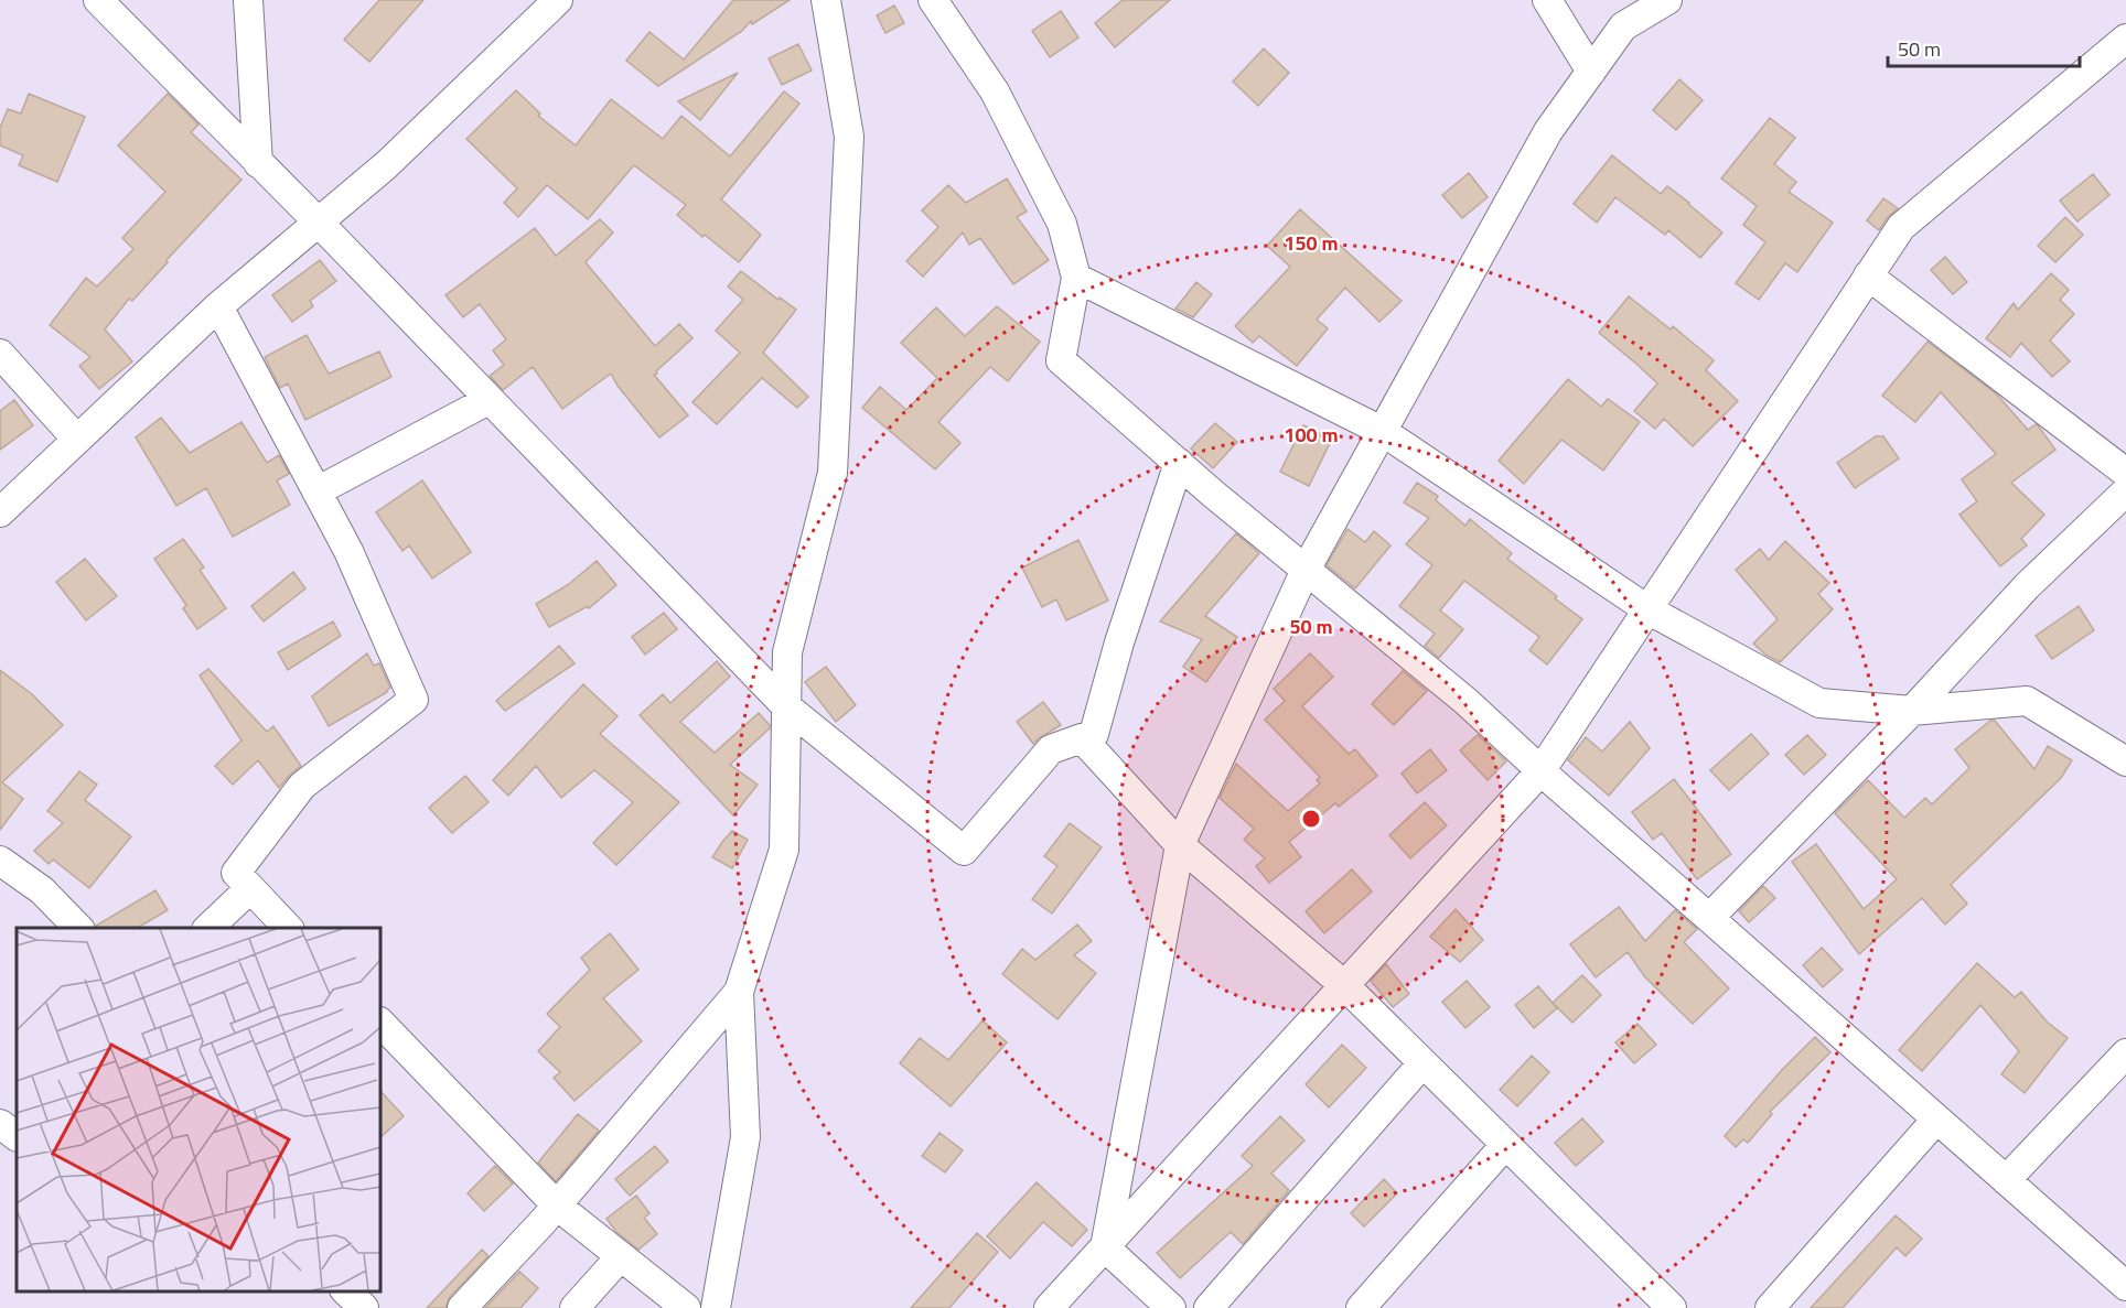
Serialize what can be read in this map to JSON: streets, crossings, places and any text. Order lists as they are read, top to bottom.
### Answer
{
  "scale_bar": "50 m",
  "rings": ["150 m", "100 m", "50 m"]
}
